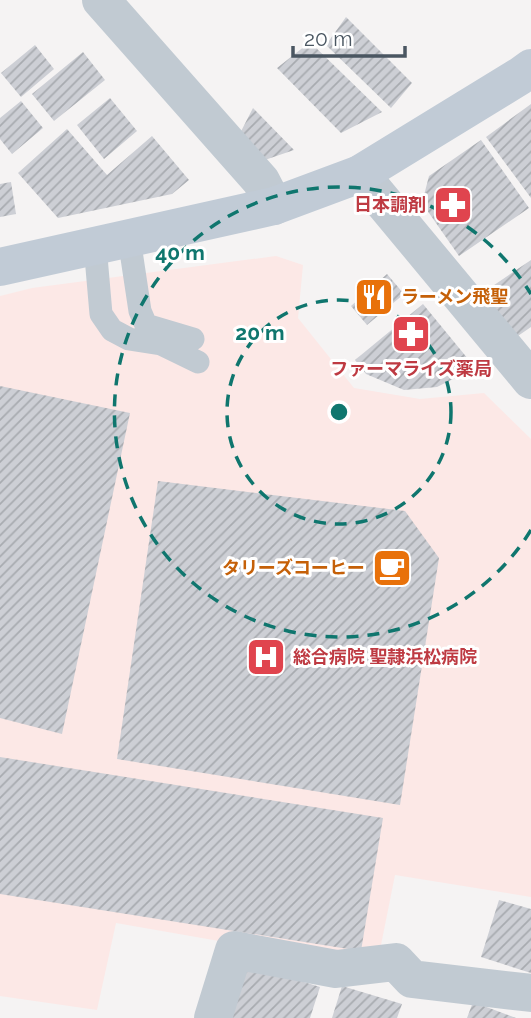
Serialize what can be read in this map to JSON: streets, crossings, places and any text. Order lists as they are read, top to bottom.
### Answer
{
  "places": {
    "pharmacy": ["日本調剤", "ファーマライズ薬局"],
    "restaurant": ["ラーメン飛聖"],
    "cafe": ["タリーズコーヒー"],
    "hospital": ["総合病院 聖隷浜松病院"]
  },
  "scale_bar": "20 m",
  "rings": ["40 m", "20 m"]
}
